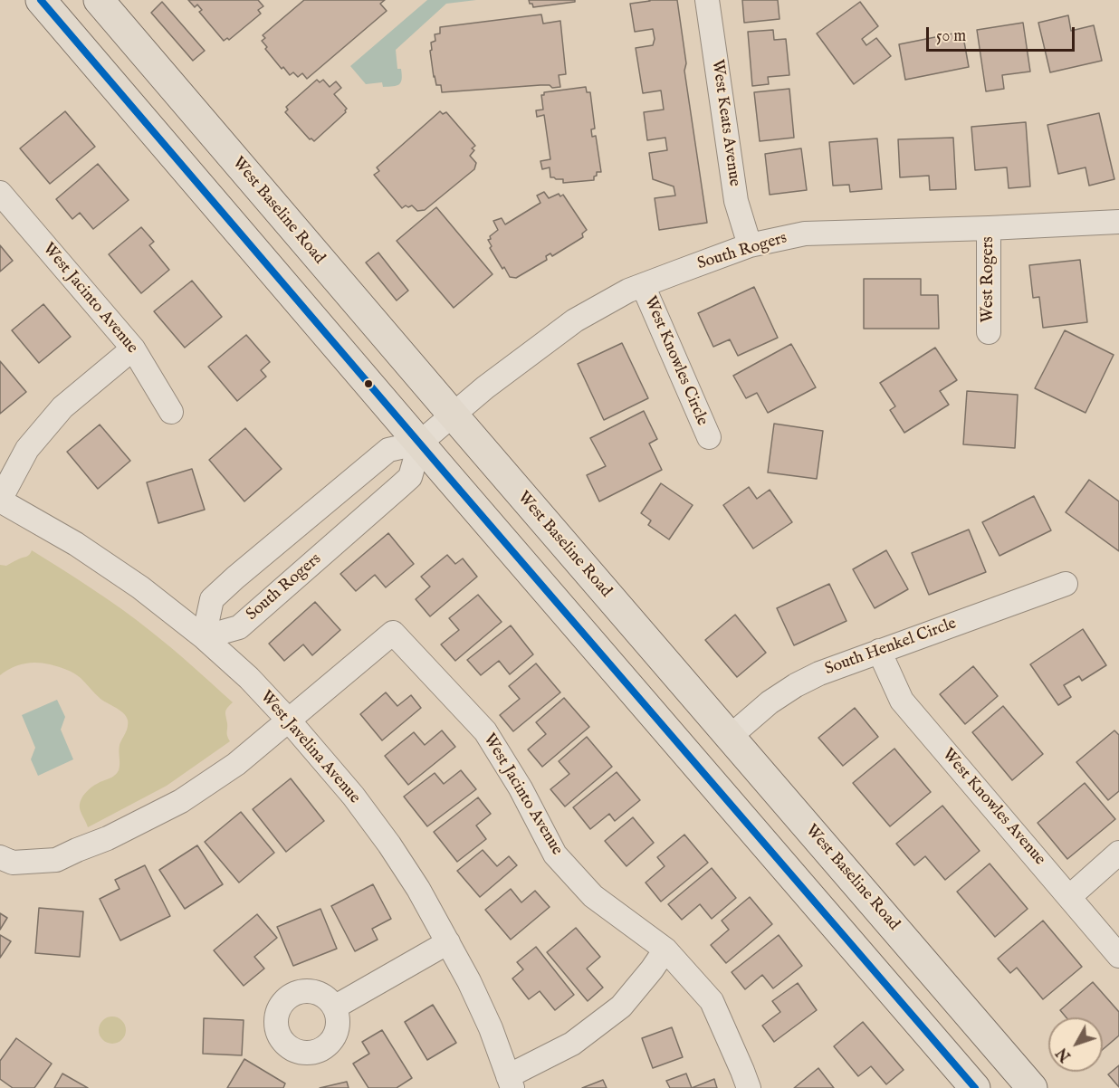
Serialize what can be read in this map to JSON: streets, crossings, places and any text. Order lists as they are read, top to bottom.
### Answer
{
  "streets": {
    "main road": ["West Baseline Road"],
    "street": [
      "West Keats Avenue",
      "South Rogers",
      "West Rogers",
      "West Jacinto Avenue",
      "West Knowles Circle",
      "South Henkel Circle",
      "West Javelina Avenue",
      "West Knowles Avenue"
    ]
  },
  "crossings": [
    ["West Keats Avenue", "South Rogers"],
    ["West Baseline Road", "South Rogers"],
    ["West Baseline Road", "South Henkel Circle"],
    ["South Rogers", "West Rogers"],
    ["South Rogers", "West Knowles Circle"],
    ["South Rogers", "West Javelina Avenue"],
    ["West Jacinto Avenue", "West Javelina Avenue"],
    ["South Henkel Circle", "West Knowles Avenue"]
  ],
  "scale_bar": "50 m",
  "north": "bottom left"
}
